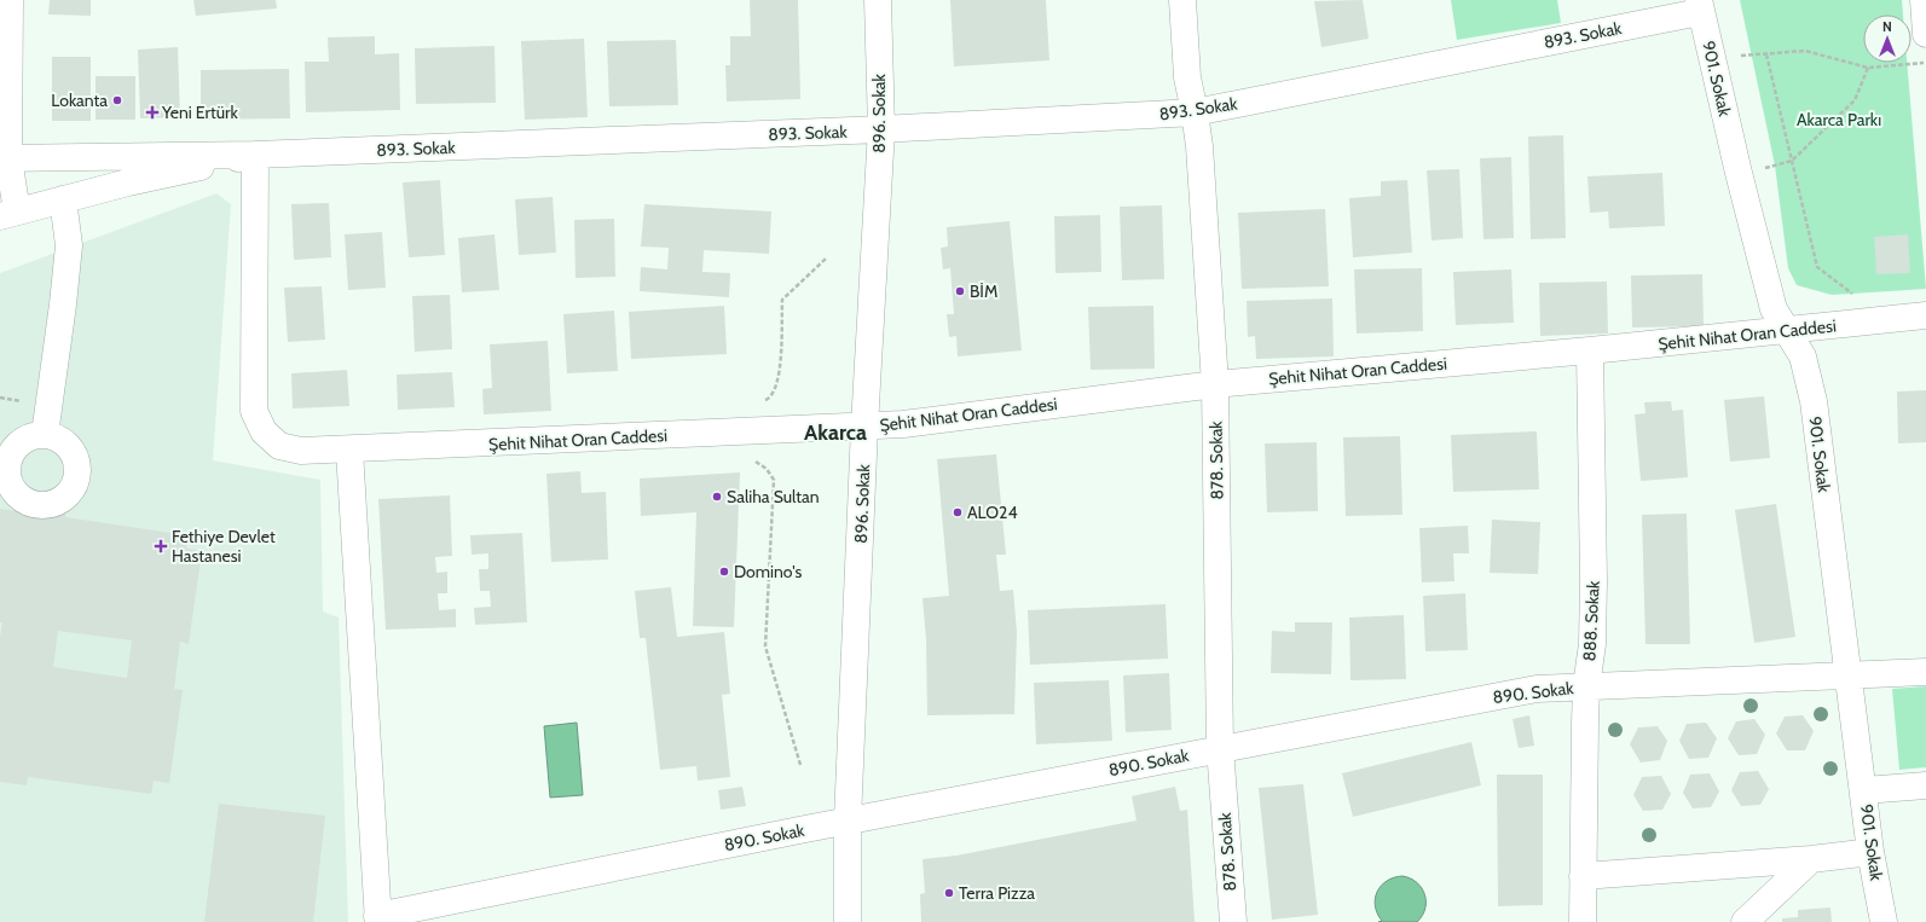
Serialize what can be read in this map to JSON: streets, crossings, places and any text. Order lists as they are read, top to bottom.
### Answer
{
  "streets": {
    "street": [
      "893. Sokak",
      "901. Sokak",
      "896. Sokak",
      "Şehit Nihat Oran Caddesi",
      "878. Sokak",
      "888. Sokak",
      "890. Sokak"
    ]
  },
  "crossings": [
    ["893. Sokak", "901. Sokak"],
    ["893. Sokak", "896. Sokak"],
    ["893. Sokak", "Şehit Nihat Oran Caddesi"],
    ["893. Sokak", "878. Sokak"],
    ["901. Sokak", "Şehit Nihat Oran Caddesi"],
    ["901. Sokak", "890. Sokak"],
    ["896. Sokak", "Şehit Nihat Oran Caddesi"],
    ["896. Sokak", "890. Sokak"],
    ["Şehit Nihat Oran Caddesi", "878. Sokak"],
    ["Şehit Nihat Oran Caddesi", "888. Sokak"],
    ["878. Sokak", "890. Sokak"],
    ["888. Sokak", "890. Sokak"]
  ],
  "districts": ["Akarca"],
  "parks": ["Akarca Parkı"],
  "places": {
    "other": [
      "Lokanta",
      "BİM",
      "Saliha Sultan",
      "ALO24",
      "Domino's",
      "Terra Pizza"
    ],
    "health": ["Yeni Ertürk", "Fethiye Devlet Hastanesi"]
  },
  "north": "top"
}
